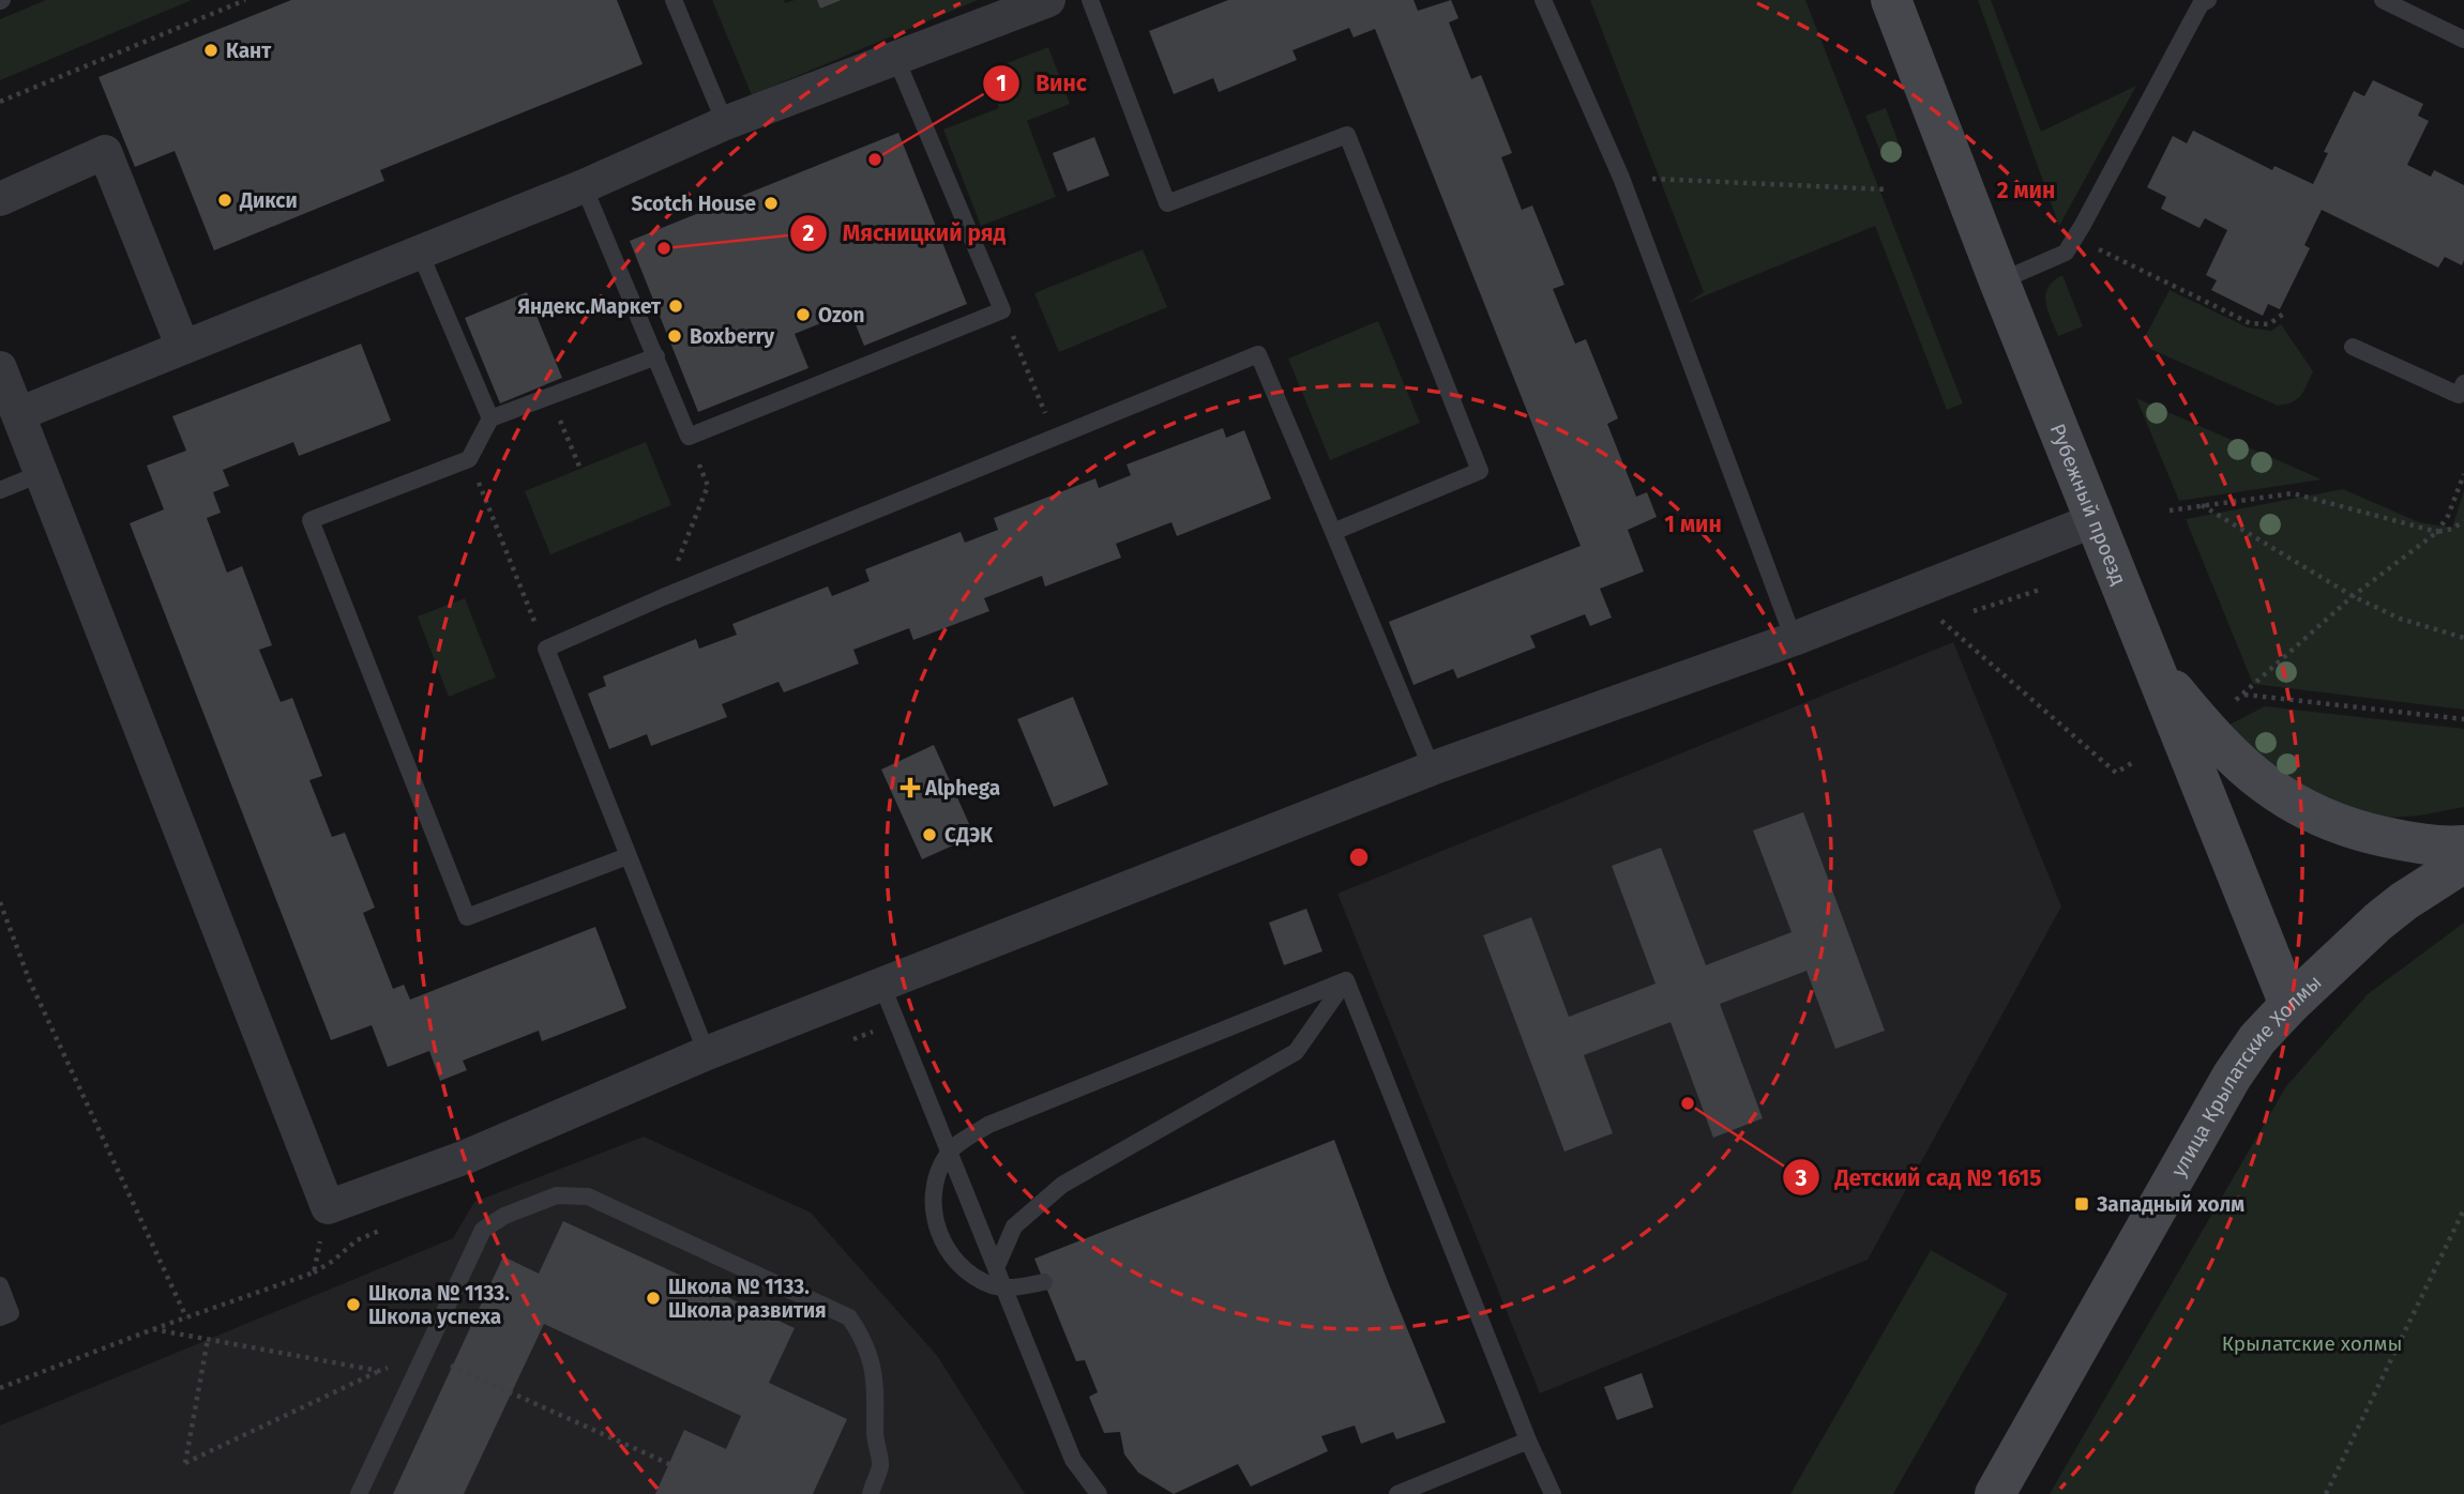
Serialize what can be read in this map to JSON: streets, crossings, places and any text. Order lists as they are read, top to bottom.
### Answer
{
  "streets": {
    "street": ["Рубежный проезд", "улица Крылатские Холмы"]
  },
  "crossings": [
    ["Рубежный проезд", "улица Крылатские Холмы"]
  ],
  "parks": ["Крылатские холмы"],
  "places": {
    "other": [
      "Кант",
      "Винс",
      "Дикси",
      "Scotch House",
      "Мясницкий ряд",
      "Яндекс.Маркет",
      "Ozon",
      "Boxberry",
      "СДЭК",
      "Детский сад № 1615",
      "Школа № 1133. Школа развития",
      "Школа № 1133. Школа успеха"
    ],
    "health": ["Alphega"],
    "transit": ["Западный холм"]
  },
  "rings": ["2 мин", "1 мин"]
}
